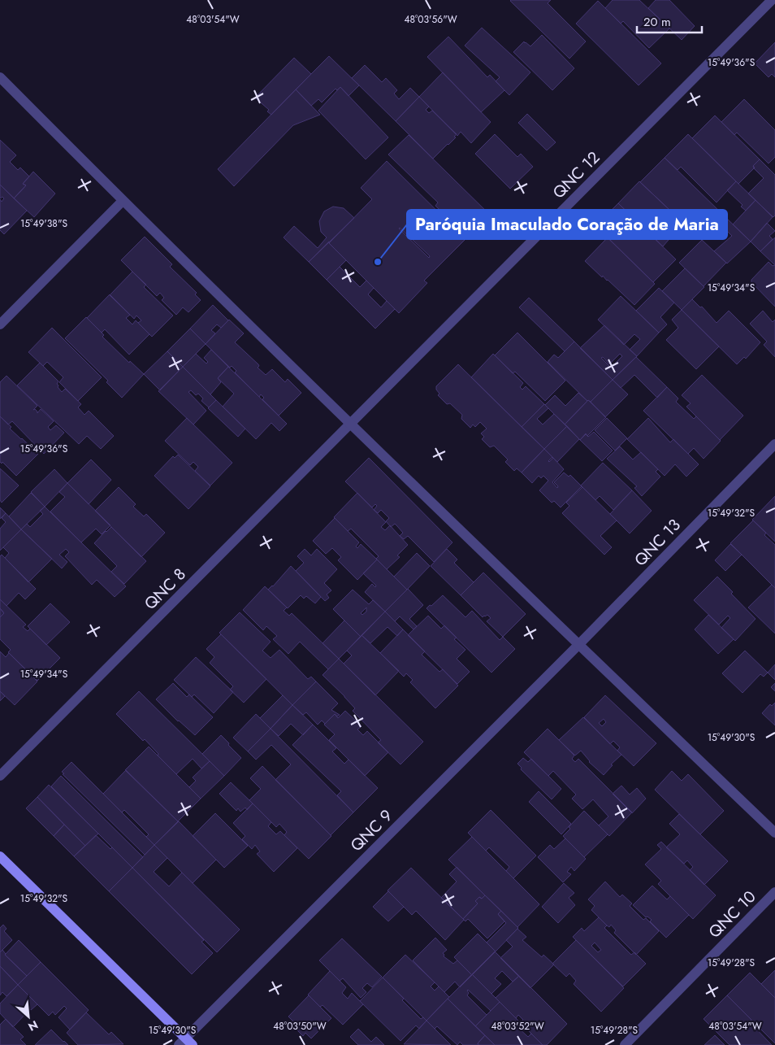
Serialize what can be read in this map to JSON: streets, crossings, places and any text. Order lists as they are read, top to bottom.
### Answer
{
  "streets": {
    "street": [
      "QNC 12",
      "QNC 13",
      "QNC 8",
      "QNC 9",
      "QNC 10"
    ]
  },
  "crossings": [
    ["QNC 12", "QNC 8"],
    ["QNC 13", "QNC 9"]
  ],
  "places": ["Paróquia Imaculado Coração de Maria"],
  "scale_bar": "20 m",
  "north": "bottom right",
  "coordinates": [
    "48°03'54\"W",
    "48°03'56\"W",
    "15°49'36\"S",
    "15°49'38\"S",
    "15°49'34\"S",
    "15°49'32\"S",
    "15°49'30\"S",
    "15°49'28\"S",
    "48°03'50\"W",
    "48°03'52\"W"
  ]
}
